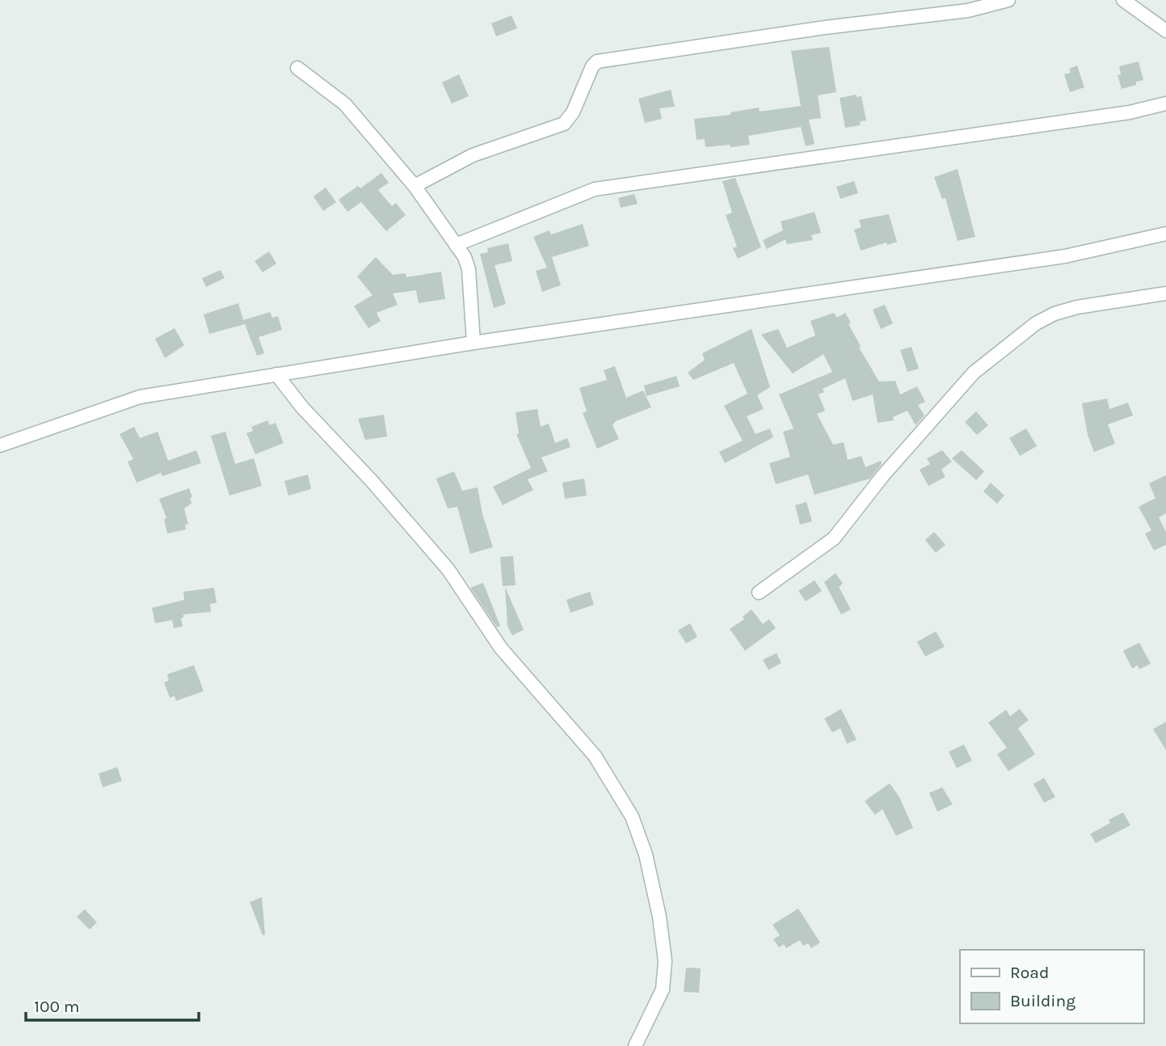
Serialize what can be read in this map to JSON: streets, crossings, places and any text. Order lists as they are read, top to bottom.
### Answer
{
  "legend": ["Road", "Building"],
  "scale_bar": "100 m"
}
